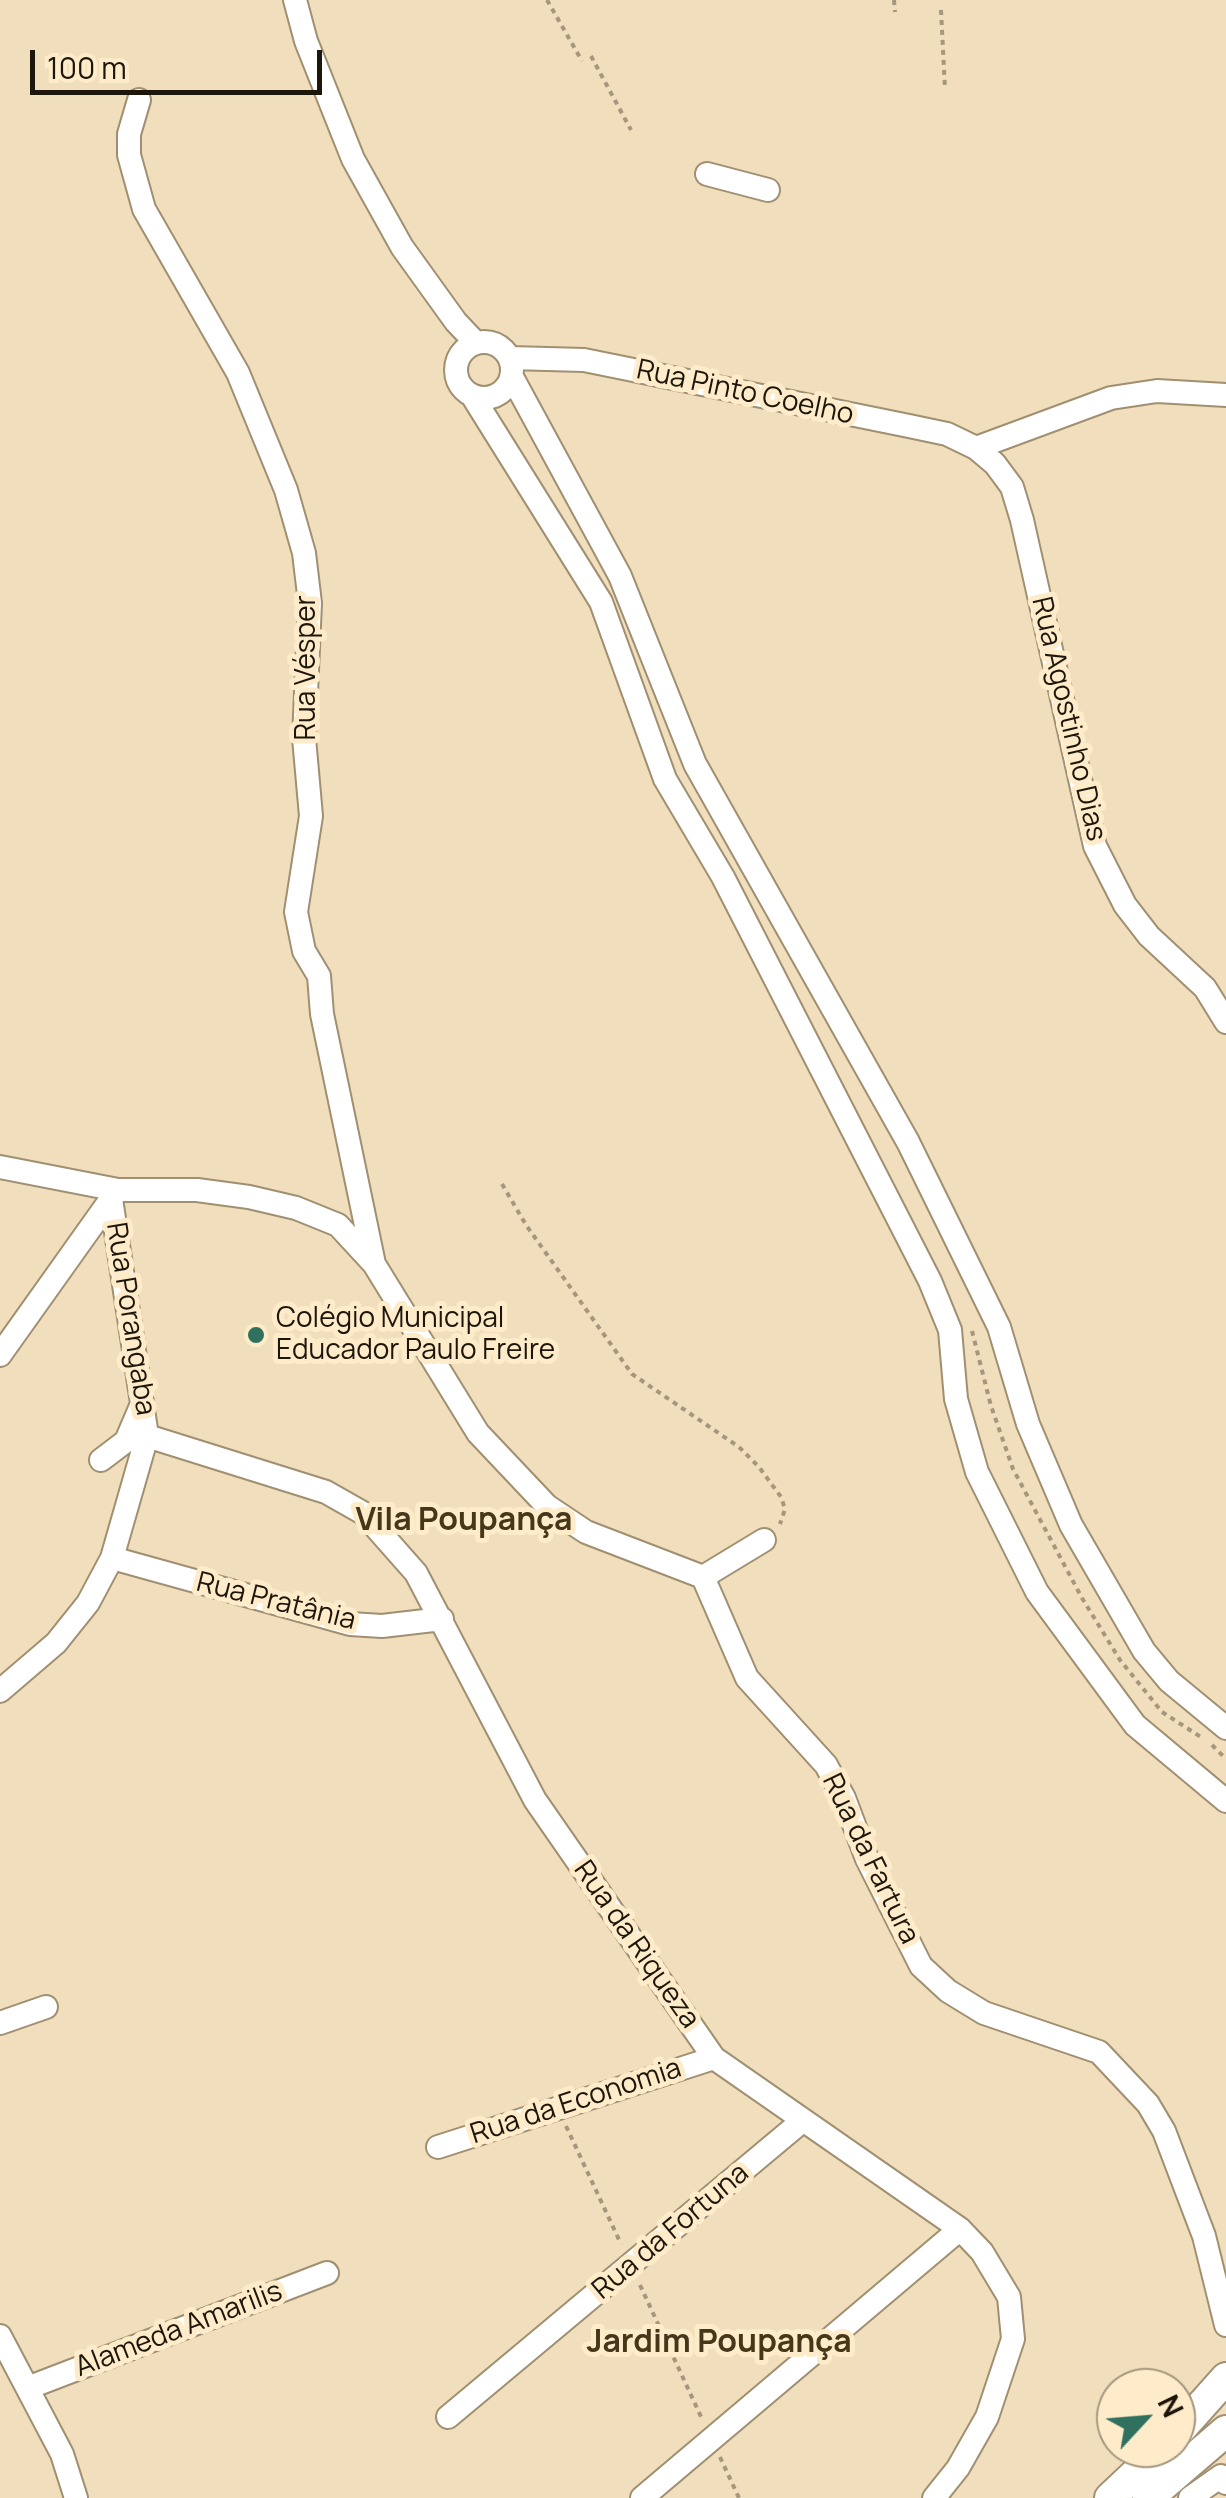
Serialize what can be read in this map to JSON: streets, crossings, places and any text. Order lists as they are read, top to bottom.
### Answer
{
  "streets": {
    "street": [
      "Rua Pinto Coelho",
      "Rua Vésper",
      "Rua Agostinho Dias",
      "Rua Porangaba",
      "Rua Pratânia",
      "Rua da Fartura",
      "Rua da Riqueza",
      "Rua da Economia",
      "Rua da Fortuna",
      "Alameda Amarilis"
    ]
  },
  "crossings": [
    ["Rua Pinto Coelho", "Rua Agostinho Dias"],
    ["Rua Porangaba", "Rua Pratânia"],
    ["Rua Porangaba", "Rua da Riqueza"],
    ["Rua Pratânia", "Rua da Riqueza"],
    ["Rua da Riqueza", "Rua da Economia"],
    ["Rua da Riqueza", "Rua da Fortuna"]
  ],
  "districts": ["Vila Poupança", "Jardim Poupança"],
  "places": ["Colégio Municipal Educador Paulo Freire"],
  "scale_bar": "100 m",
  "north": "top right"
}
